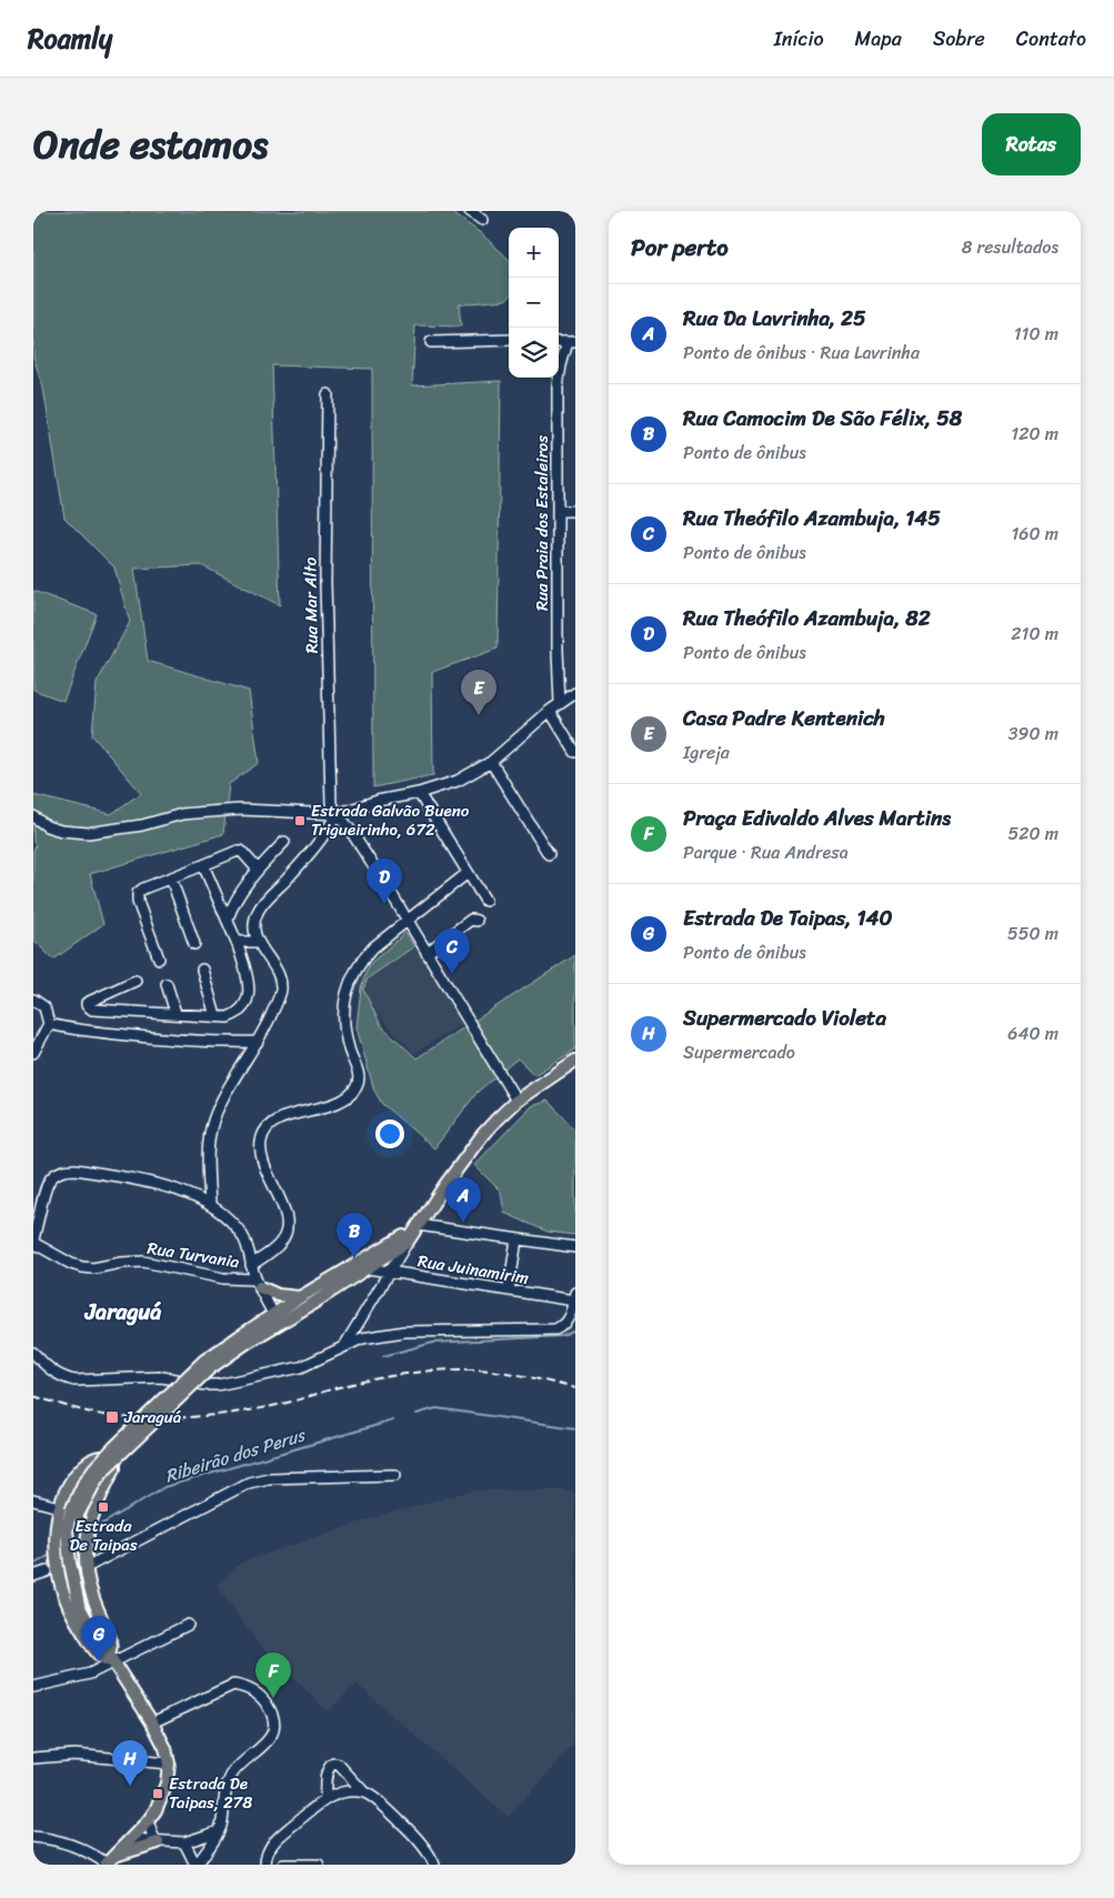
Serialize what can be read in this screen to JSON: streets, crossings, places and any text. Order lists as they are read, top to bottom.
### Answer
{
  "streets": {
    "street": [
      "Rua Praia dos Estaleiros",
      "Rua Mar Alto",
      "Rua Turvania",
      "Rua Juinamirim"
    ]
  },
  "districts": ["Jaraguá"],
  "water": ["Ribeirão dos Perus"],
  "places": {
    "transit": [
      "Estrada Galvão Bueno Trigueirinho, 672",
      "Jaraguá",
      "Estrada De Taipas",
      "Estrada De Taipas, 278"
    ]
  },
  "page": {
    "header": "Roamly",
    "nav": [
      "Início",
      "Mapa",
      "Sobre",
      "Contato"
    ],
    "title": "Onde estamos",
    "buttons": "Rotas",
    "heading": ["Por perto", "8 resultados"],
    "map_buttons": ["+", "−"],
    "list": [
      {
        "mark": "A",
        "name": "Rua Da Lavrinha, 25",
        "note": "Ponto de ônibus · Rua Lavrinha",
        "value": "110 m"
      },
      {
        "mark": "B",
        "name": "Rua Camocim De São Félix, 58",
        "note": "Ponto de ônibus",
        "value": "120 m"
      },
      {
        "mark": "C",
        "name": "Rua Theófilo Azambuja, 145",
        "note": "Ponto de ônibus",
        "value": "160 m"
      },
      {
        "mark": "D",
        "name": "Rua Theófilo Azambuja, 82",
        "note": "Ponto de ônibus",
        "value": "210 m"
      },
      {
        "mark": "E",
        "name": "Casa Padre Kentenich",
        "note": "Igreja",
        "value": "390 m"
      },
      {
        "mark": "F",
        "name": "Praça Edivaldo Alves Martins",
        "note": "Parque · Rua Andresa",
        "value": "520 m"
      },
      {
        "mark": "G",
        "name": "Estrada De Taipas, 140",
        "note": "Ponto de ônibus",
        "value": "550 m"
      },
      {
        "mark": "H",
        "name": "Supermercado Violeta",
        "note": "Supermercado",
        "value": "640 m"
      }
    ],
    "pins": [
      "E",
      "D",
      "C",
      "A",
      "B",
      "G",
      "F",
      "H"
    ]
  }
}
